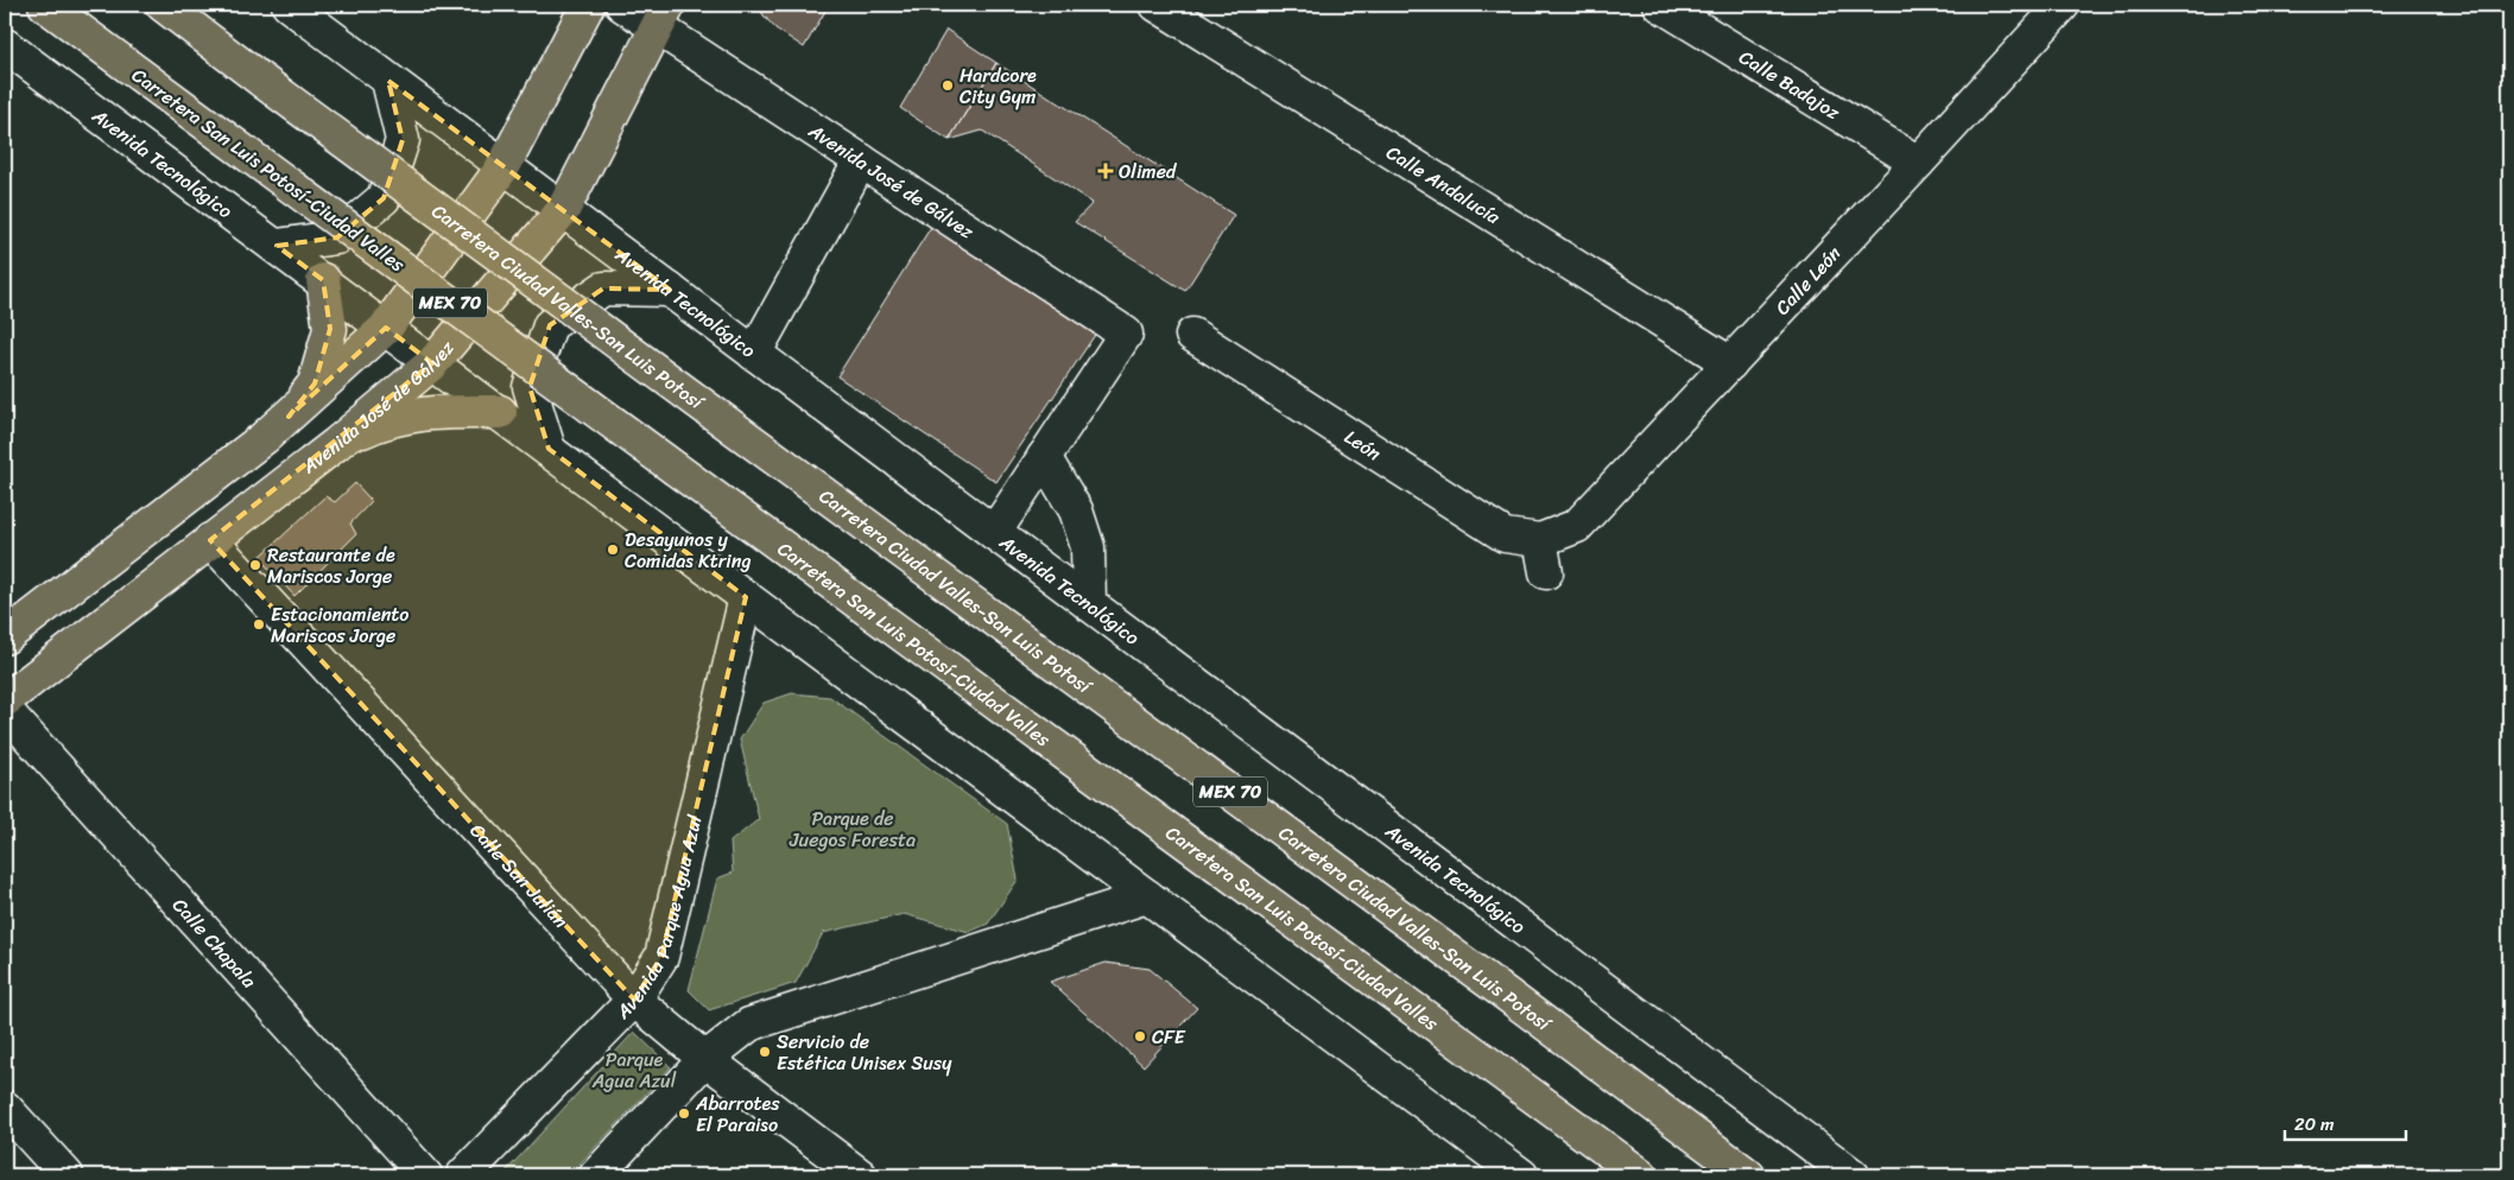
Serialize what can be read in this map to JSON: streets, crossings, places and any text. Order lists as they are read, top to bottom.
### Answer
{
  "streets": {
    "main road": [
      "Carretera San Luis Potosí-Ciudad Valles",
      "Avenida José de Gálvez",
      "MEX 70",
      "Carretera Ciudad Valles-San Luis Potosí"
    ],
    "street": [
      "Calle Badajoz",
      "Avenida Tecnológico",
      "Calle Andalucía",
      "Calle León",
      "León",
      "Calle San Julián",
      "Avenida Parque Agua Azul",
      "Calle Chapala"
    ]
  },
  "crossings": [
    ["Calle Badajoz", "Calle León"],
    ["Avenida Tecnológico", "Avenida José de Gálvez"],
    ["Avenida Tecnológico", "Avenida Parque Agua Azul"],
    ["Avenida José de Gálvez", "Calle San Julián"],
    ["Calle Andalucía", "Calle León"],
    ["Calle León", "León"],
    ["Calle San Julián", "Avenida Parque Agua Azul"]
  ],
  "parks": ["Parque de Juegos Foresta", "Parque Agua Azul"],
  "places": {
    "other": [
      "Hardcore City Gym",
      "Desayunos y Comidas Ktring",
      "Restaurante de Mariscos Jorge",
      "Estacionamiento Mariscos Jorge",
      "CFE",
      "Servicio de Estética Unisex Susy",
      "Abarrotes El Paraiso"
    ],
    "health": ["Olimed"]
  },
  "scale_bar": "20 m"
}
